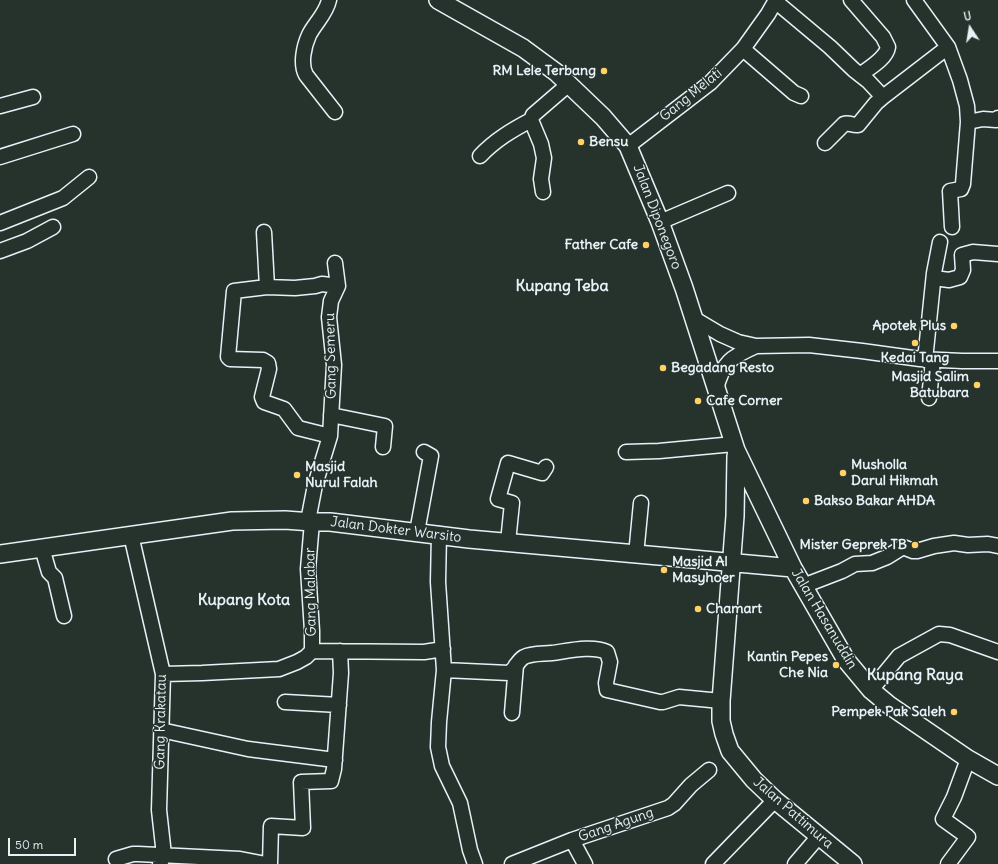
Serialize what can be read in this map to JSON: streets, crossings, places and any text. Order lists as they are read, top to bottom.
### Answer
{
  "streets": {
    "main road": [
      "Jalan Diponegoro",
      "Jalan Dokter Warsito",
      "Jalan Hasanuddin",
      "Jalan Pattimura"
    ],
    "street": [
      "Gang Melati",
      "Gang Semeru",
      "Gang Malabar",
      "Gang Krakatau",
      "Gang Agung"
    ]
  },
  "crossings": [
    ["Gang Melati", "Jalan Diponegoro"],
    ["Jalan Diponegoro", "Jalan Hasanuddin"],
    ["Jalan Diponegoro", "Jalan Pattimura"],
    ["Gang Semeru", "Jalan Dokter Warsito"],
    ["Gang Semeru", "Gang Malabar"],
    ["Jalan Dokter Warsito", "Gang Malabar"],
    ["Jalan Dokter Warsito", "Jalan Hasanuddin"],
    ["Jalan Dokter Warsito", "Gang Krakatau"],
    ["Jalan Dokter Warsito", "Jalan Pattimura"],
    ["Gang Malabar", "Gang Krakatau"],
    ["Jalan Hasanuddin", "Jalan Pattimura"]
  ],
  "districts": ["Kupang Teba", "Kupang Kota", "Kupang Raya"],
  "places": [
    "RM Lele Terbang",
    "Bensu",
    "Father Cafe",
    "Apotek Plus",
    "Kedai Tang",
    "Begadang Resto",
    "Masjid Salim Batubara",
    "Cafe Corner",
    "Musholla Darul Hikmah",
    "Masjid Nurul Falah",
    "Bakso Bakar AHDA",
    "Mister Geprek TB",
    "Masjid Al Masyhoer",
    "Chamart",
    "Kantin Pepes Che Nia",
    "Pempek Pak Saleh"
  ],
  "scale_bar": "50 m",
  "north": "top"
}
